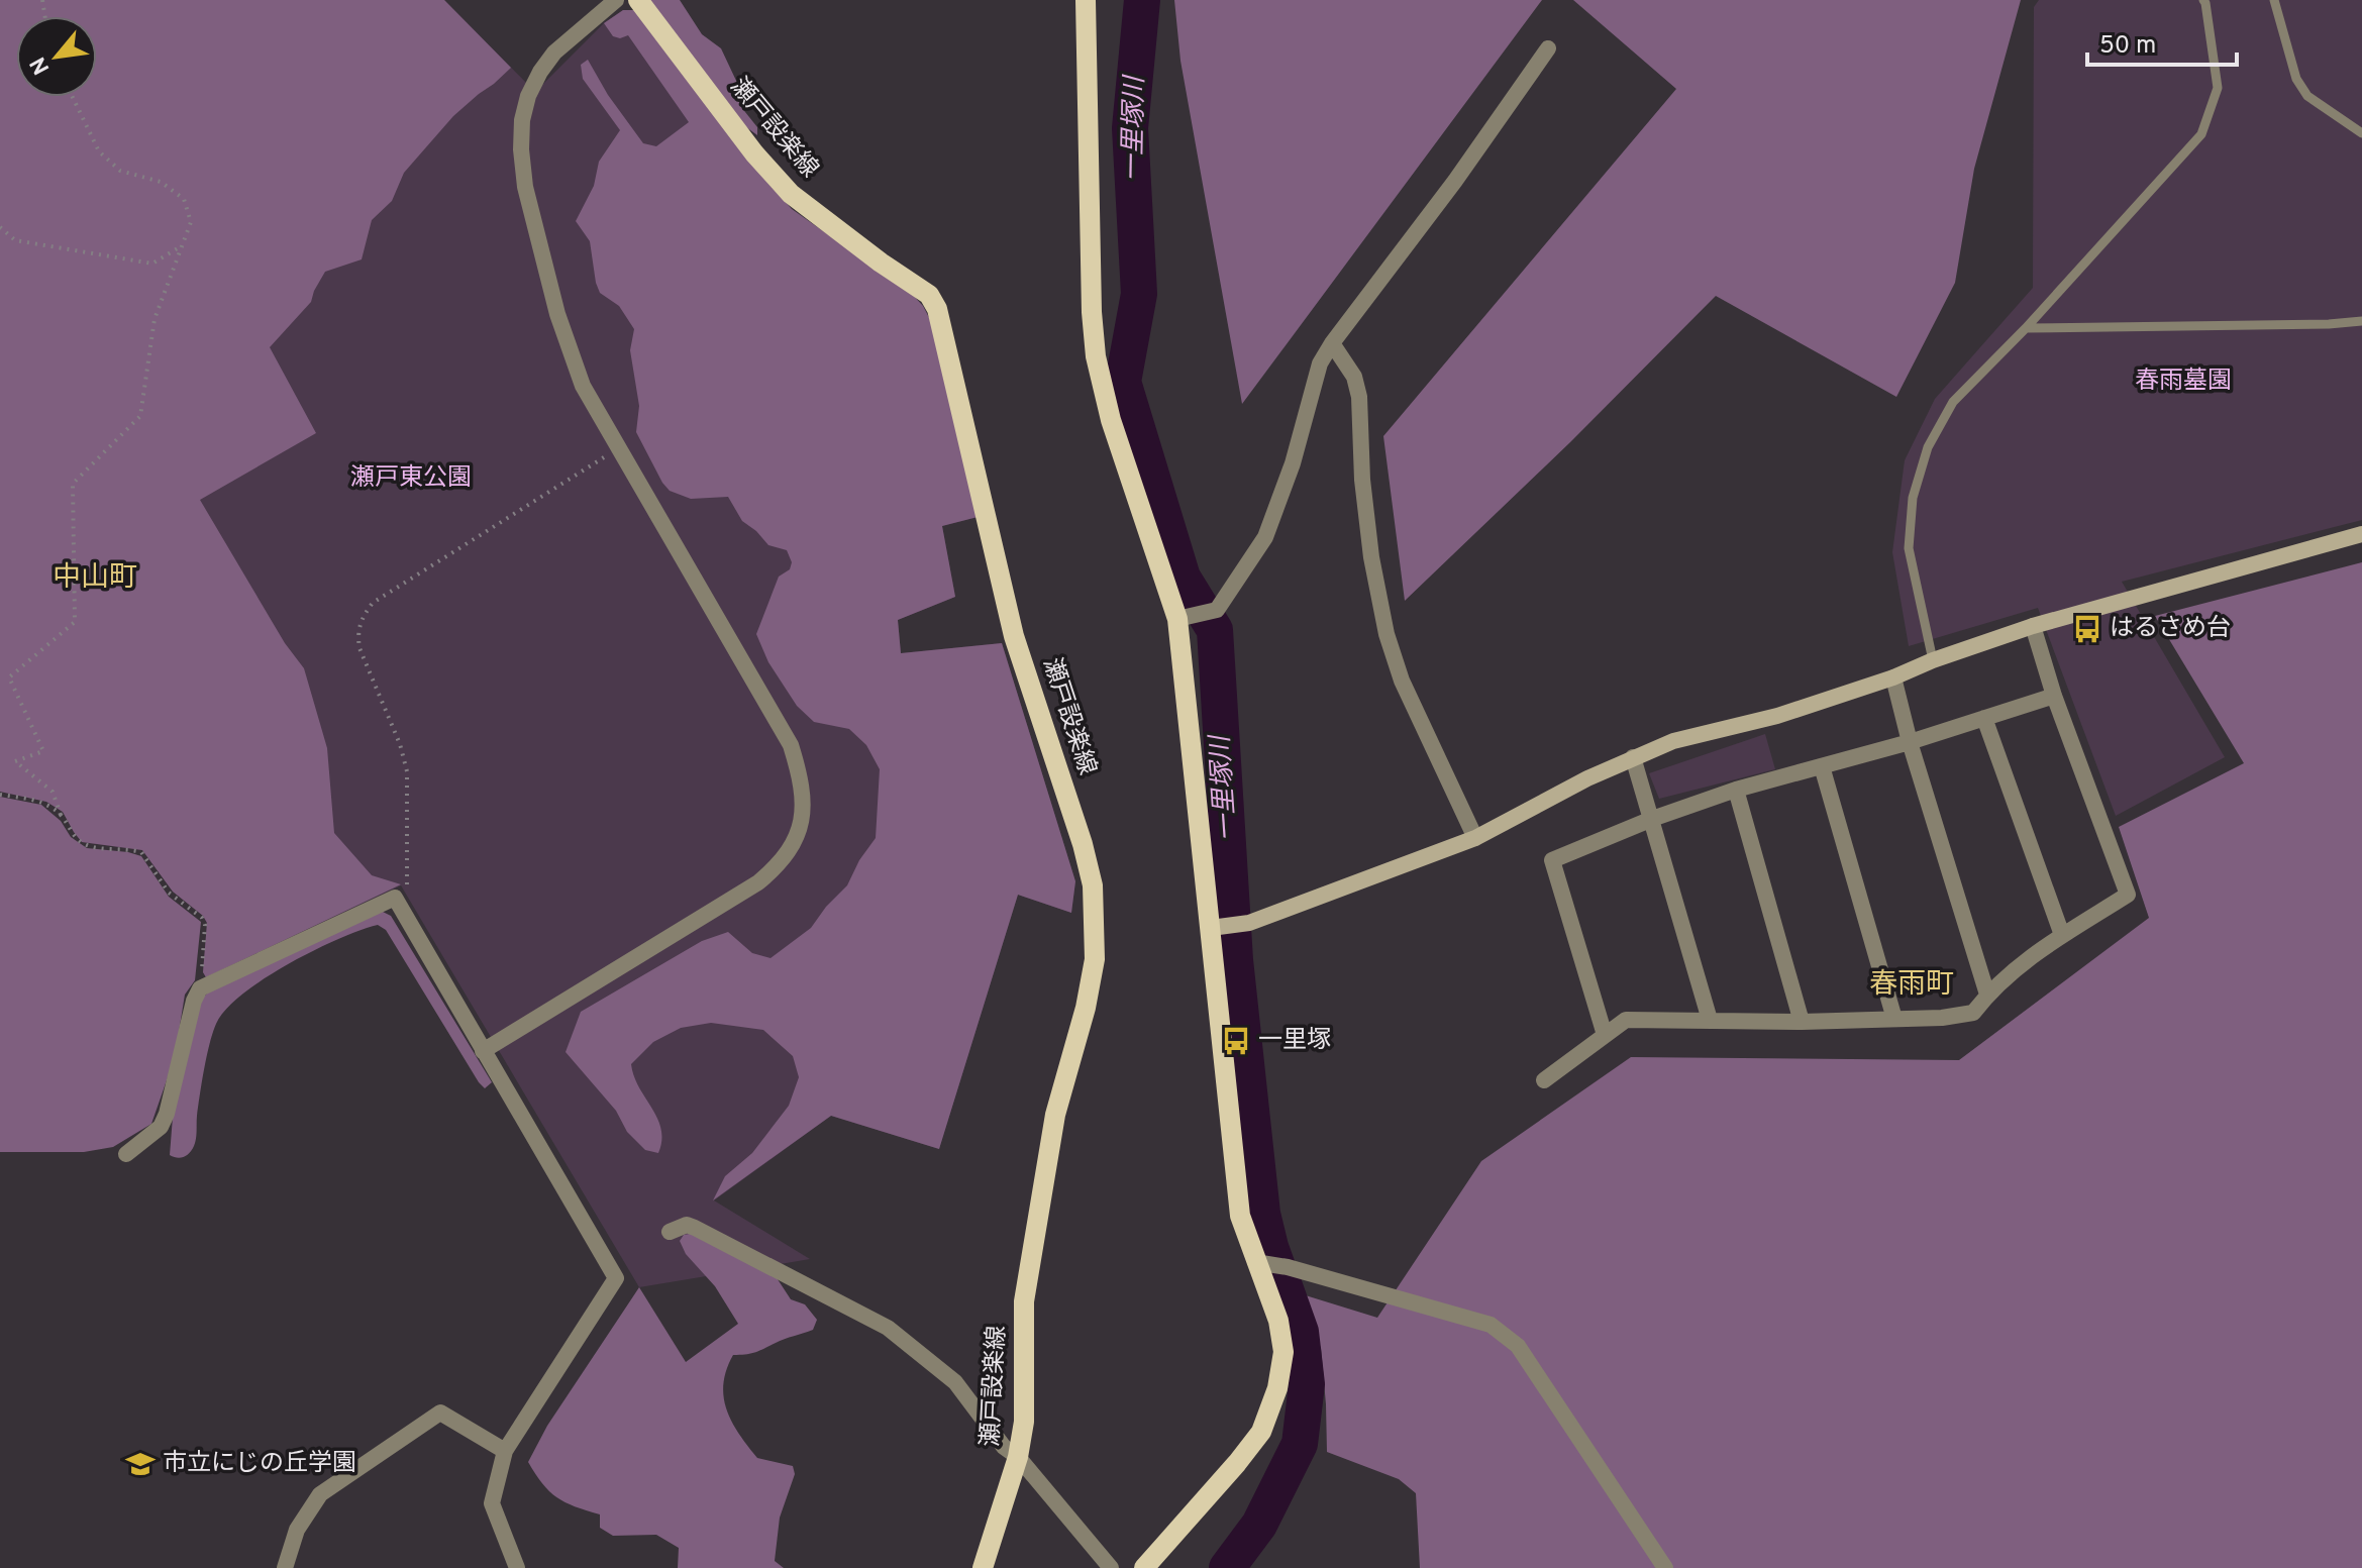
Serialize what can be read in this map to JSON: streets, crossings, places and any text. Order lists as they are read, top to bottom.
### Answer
{
  "streets": {
    "main road": ["瀬戸設楽線"]
  },
  "districts": ["中山町", "春雨町"],
  "water": ["一里塚川"],
  "parks": ["春雨墓園", "瀬戸東公園"],
  "places": {
    "bus stop": ["はるさめ台", "一里塚"],
    "school or university": ["市立にじの丘学園"]
  },
  "scale_bar": "50 m",
  "north": "bottom left"
}
